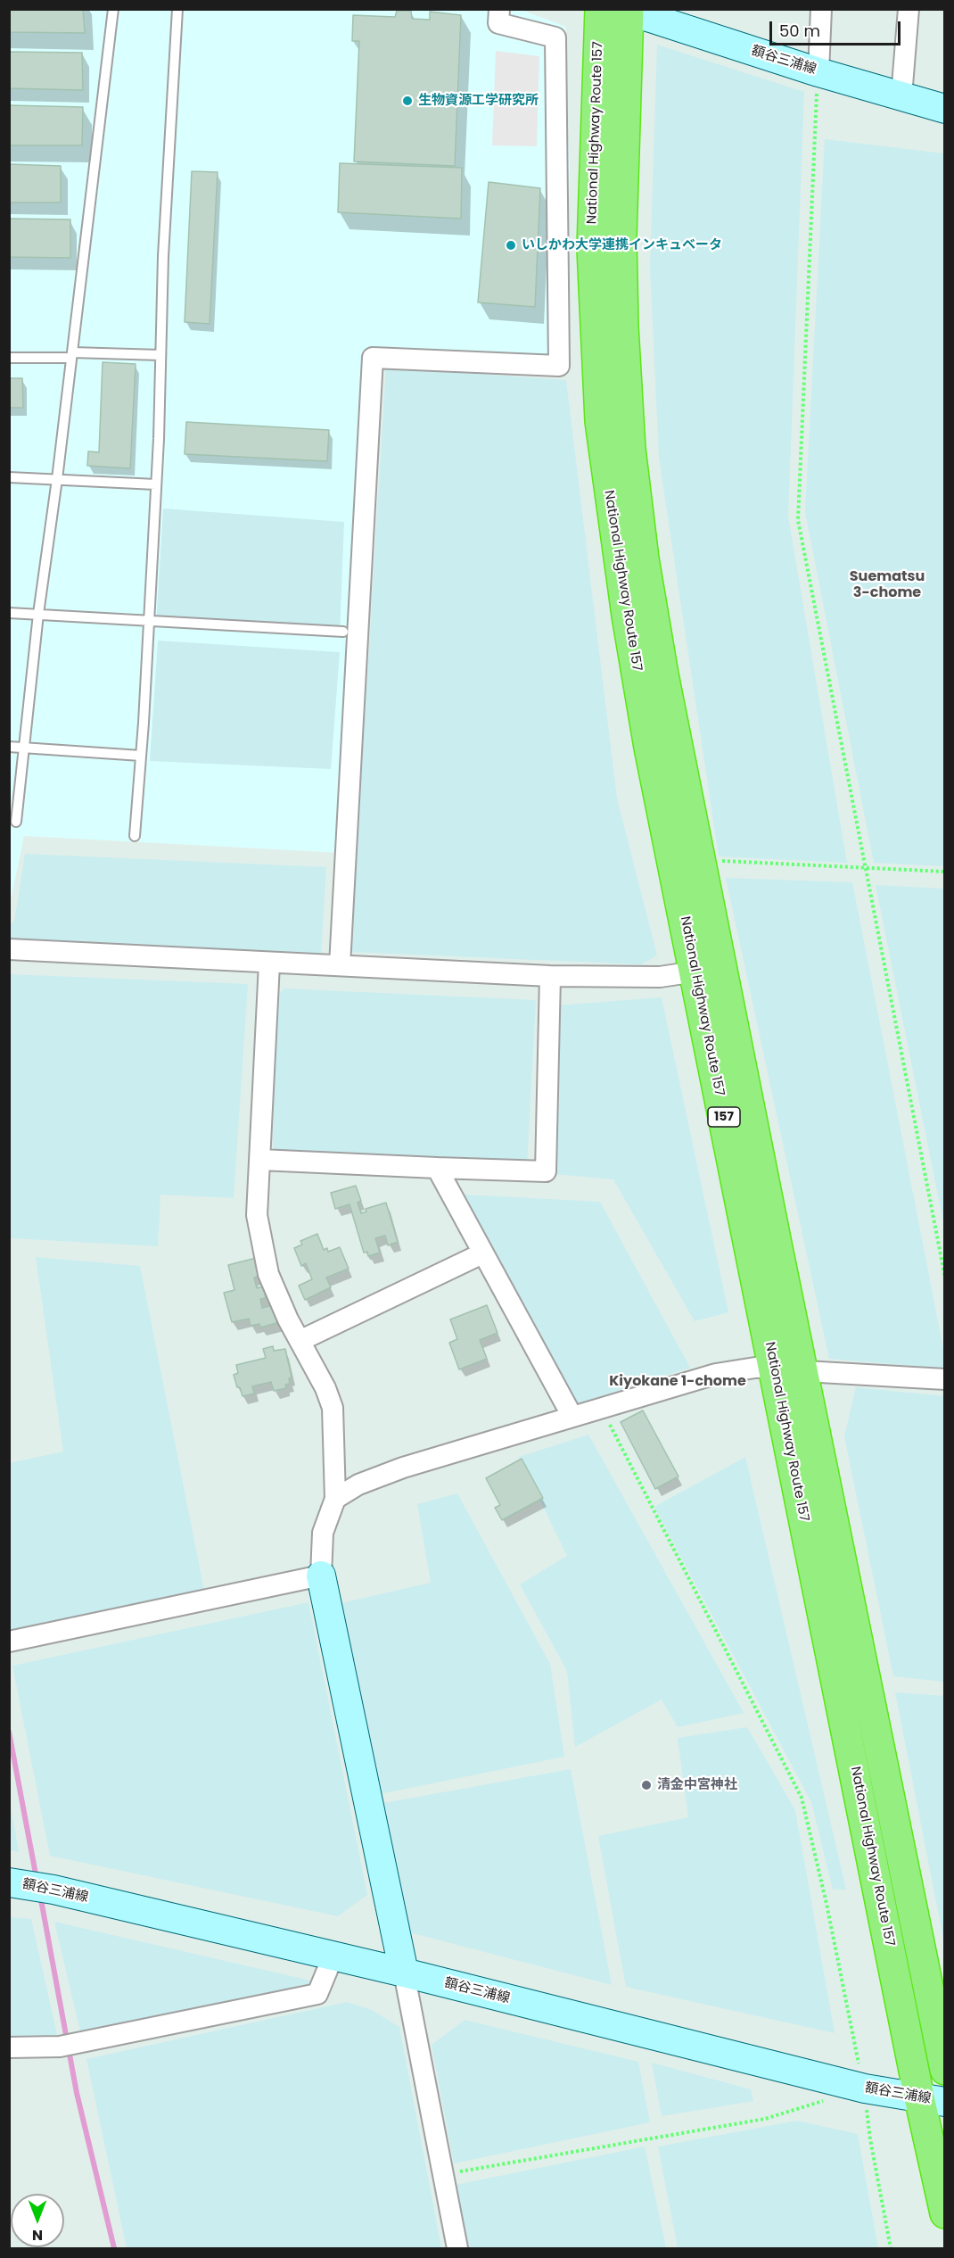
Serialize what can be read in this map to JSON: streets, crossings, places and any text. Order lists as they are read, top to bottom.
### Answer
{
  "streets": {
    "highway": ["National Highway Route 157", "157"],
    "main road": ["額谷三浦線"]
  },
  "crossings": [
    ["額谷三浦線", "National Highway Route 157"]
  ],
  "districts": ["Suematsu 3-chome", "Kiyokane 1-chome"],
  "places": ["生物資源工学研究所", "いしかわ大学連携インキュベータ", "清金中宮神社"],
  "scale_bar": "50 m",
  "north": "bottom"
}
